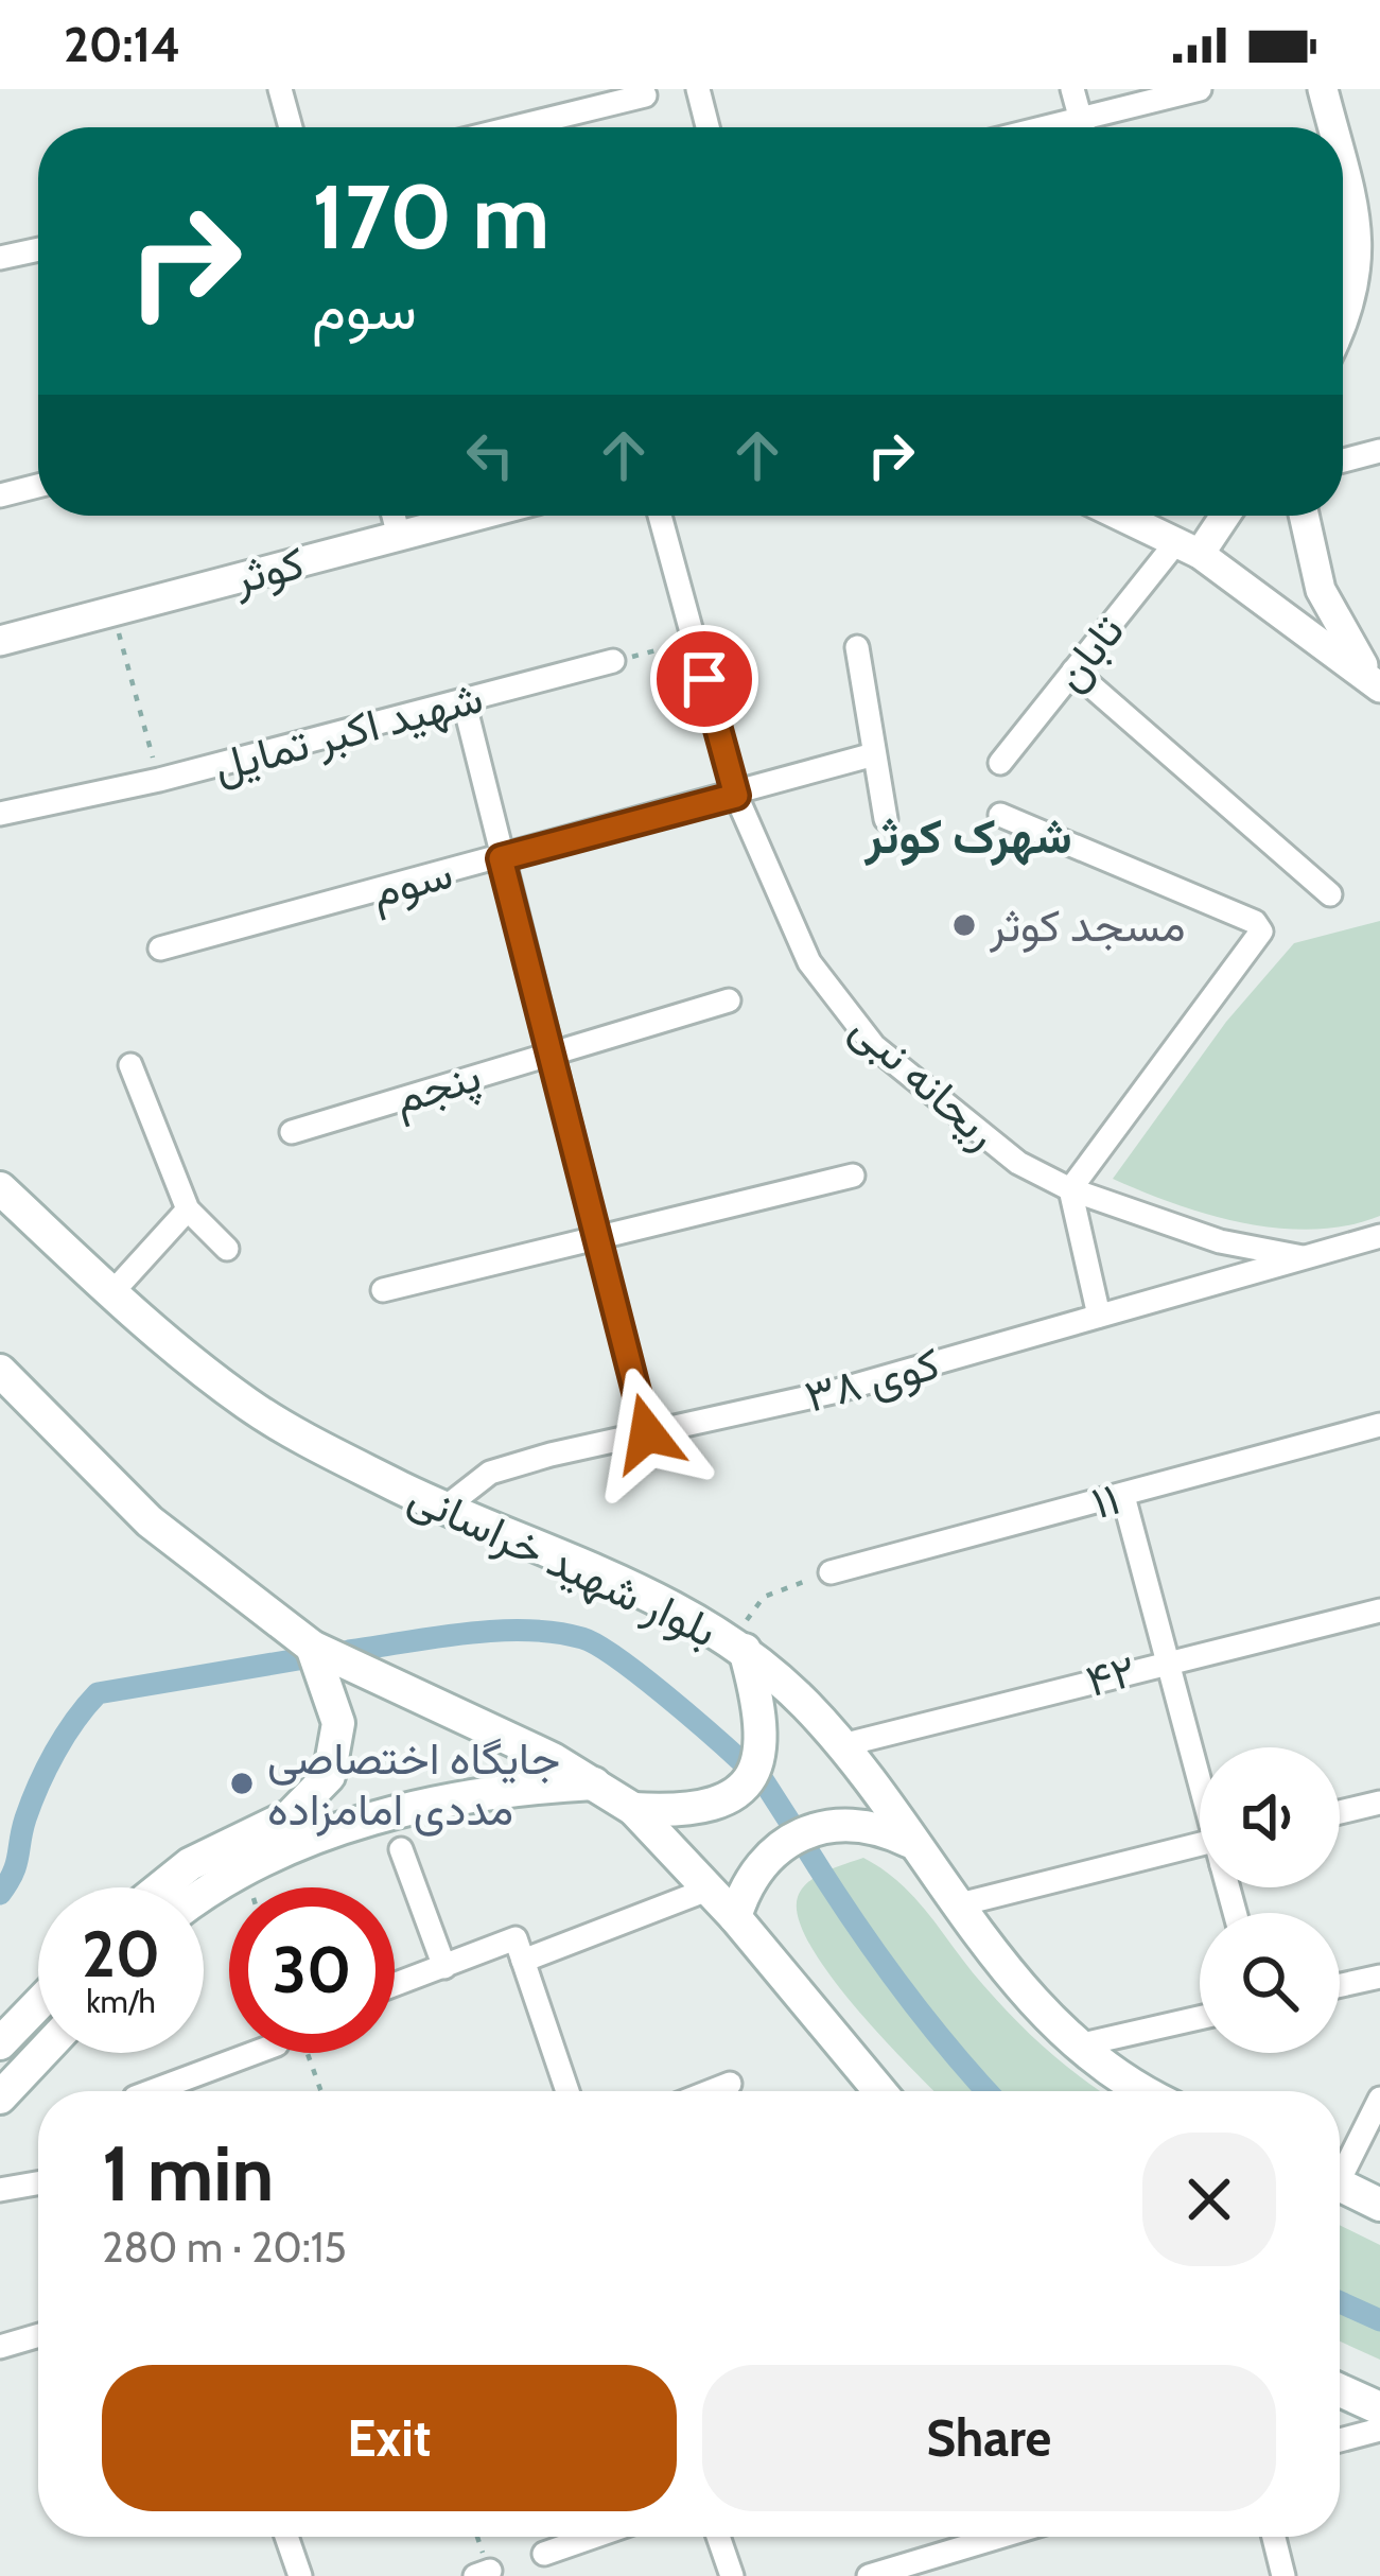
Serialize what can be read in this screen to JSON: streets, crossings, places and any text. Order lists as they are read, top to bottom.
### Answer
{
  "streets": {
    "main road": ["بلوار شهید خراسانی"],
    "street": [
      "کوثر",
      "تابان",
      "شهید اکبر تمایل",
      "سوم",
      "ریحانه نبی",
      "پنجم",
      "کوی ۳۸",
      "۱۱",
      "۴۲"
    ]
  },
  "crossings": [
    ["سوم", "ریحانه نبی"],
    ["ریحانه نبی", "کوی ۳۸"],
    ["کوی ۳۸", "بلوار شهید خراسانی"],
    ["بلوار شهید خراسانی", "۴۲"]
  ],
  "districts": ["شهرک کوثر"],
  "places": ["مسجد کوثر", "جایگاه اختصاصی مددی امامزاده"],
  "page": {
    "status": "20:14",
    "turn": ["170 m", "سوم"],
    "speed": "20 km/h",
    "limit": "30",
    "heading": ["1 min", "280 m · 20:15"],
    "buttons": ["Exit", "Share"]
  }
}
